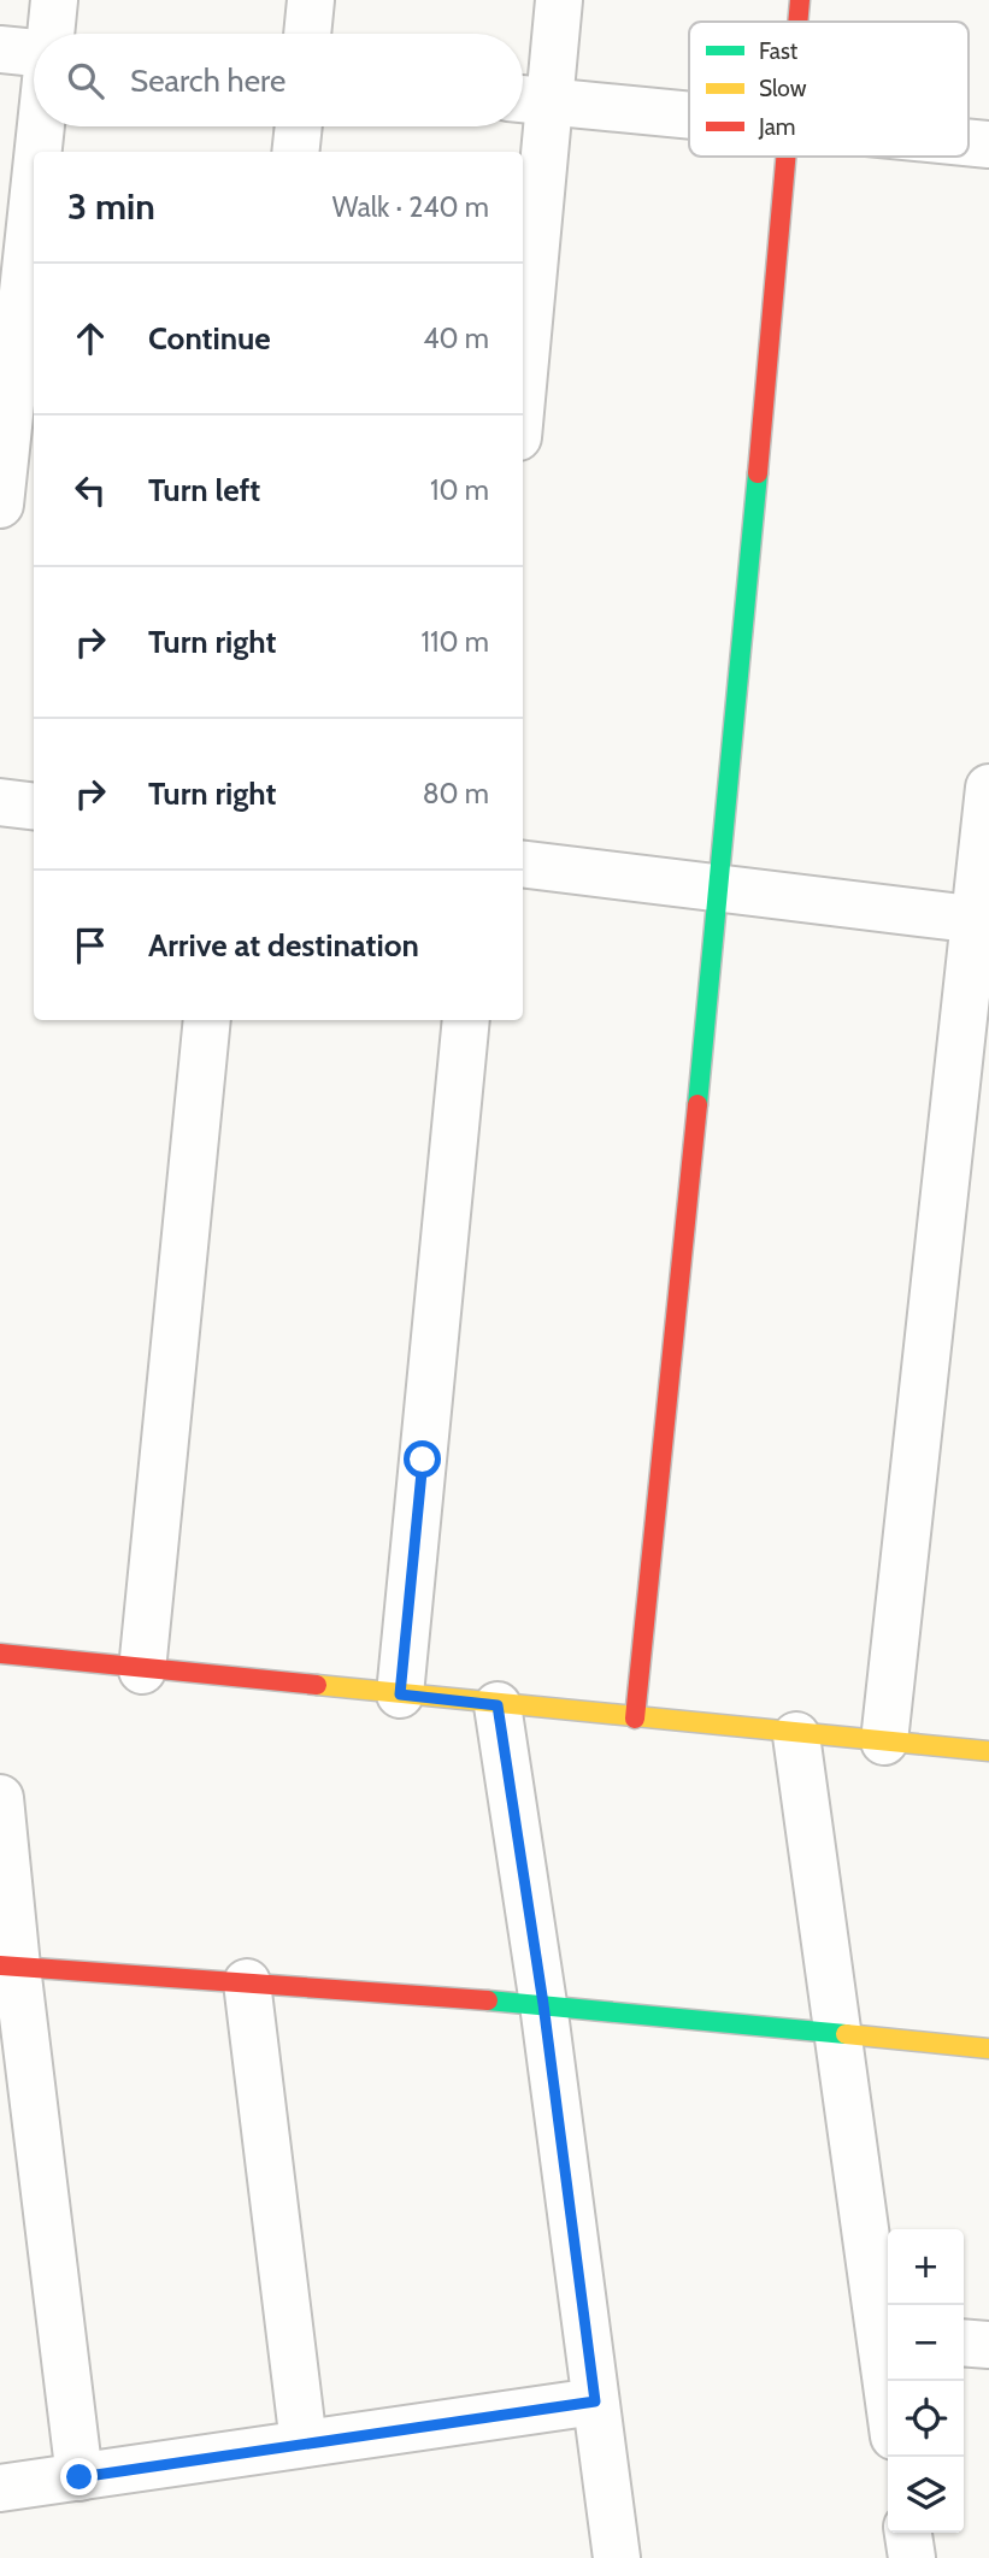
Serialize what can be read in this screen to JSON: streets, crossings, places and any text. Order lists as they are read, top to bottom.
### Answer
{
  "legend": ["Fast", "Slow", "Jam"],
  "page": {
    "search": "Search here",
    "heading": ["3 min", "Walk · 240 m"],
    "list": [
      ["Continue", "40 m"],
      ["Turn left", "10 m"],
      ["Turn right", "110 m"],
      ["Turn right", "80 m"],
      "Arrive at destination"
    ],
    "map_buttons": ["+", "−"]
  }
}
